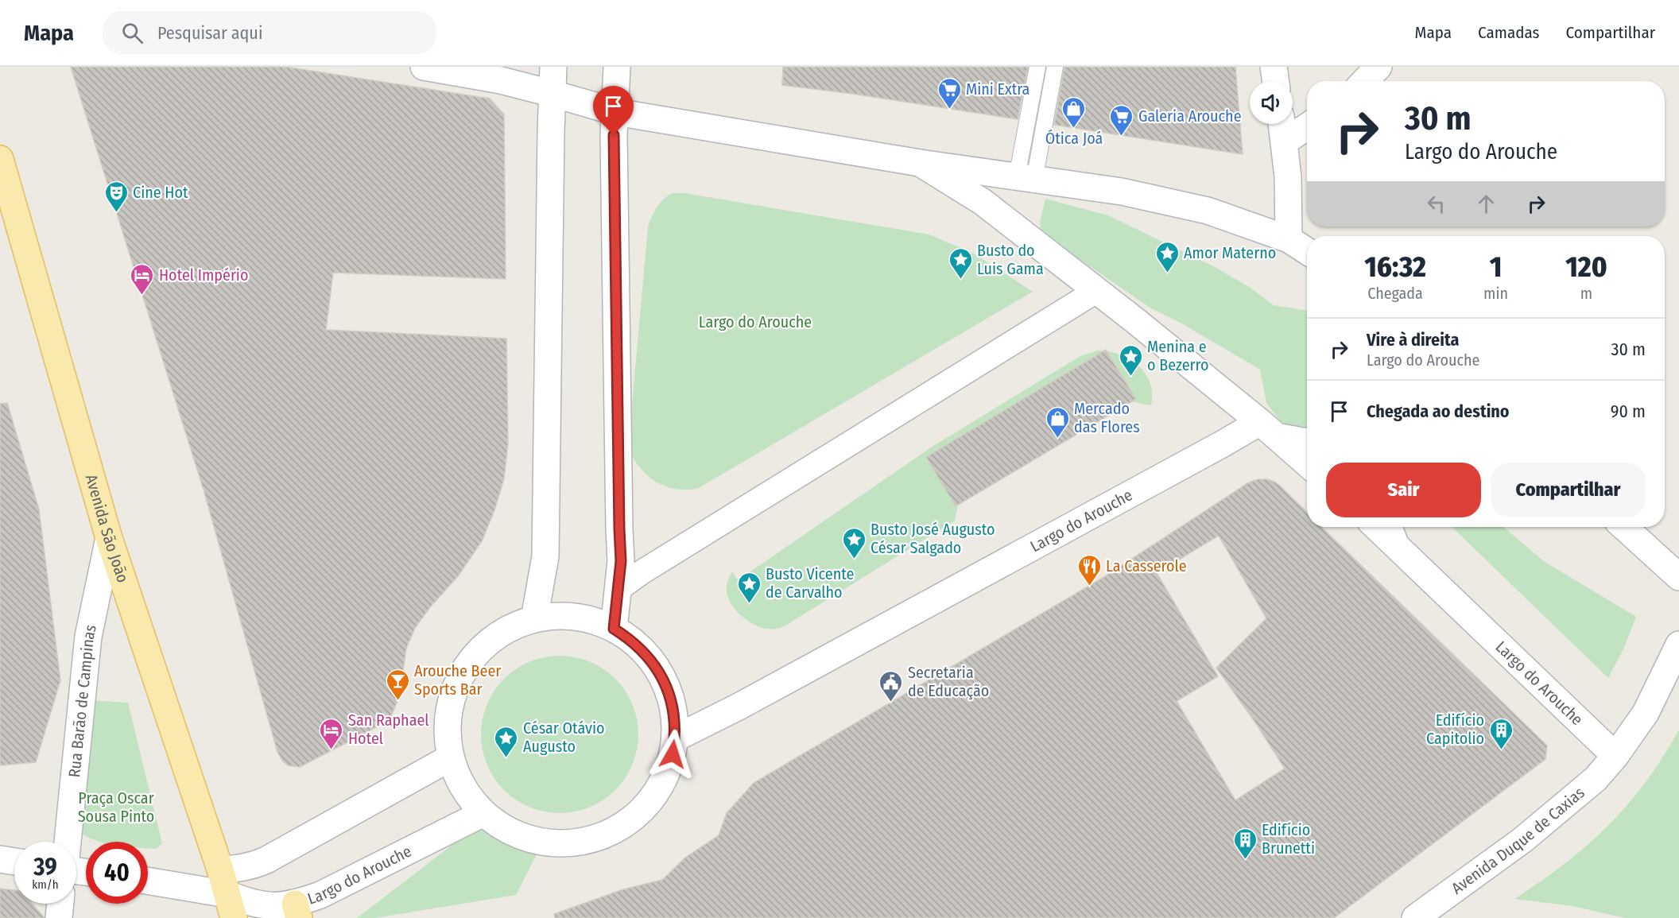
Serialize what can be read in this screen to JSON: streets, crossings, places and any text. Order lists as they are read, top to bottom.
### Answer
{
  "streets": {
    "main road": ["Avenida São João"],
    "street": ["Largo do Arouche", "Rua Barão de Campinas", "Avenida Duque de Caxias"]
  },
  "crossings": [
    ["Largo do Arouche", "Avenida São João"],
    ["Largo do Arouche", "Avenida Duque de Caxias"],
    ["Avenida São João", "Rua Barão de Campinas"]
  ],
  "parks": ["Largo do Arouche", "Praça Oscar Sousa Pinto"],
  "places": {
    "supermarket": ["Mini Extra", "Galeria Arouche"],
    "shop": ["Ótica Joá", "Mercado das Flores"],
    "theatre": ["Cine Hot"],
    "place": [
      "Amor Materno",
      "Busto do Luis Gama",
      "Menina e o Bezerro",
      "Busto José Augusto César Salgado",
      "Busto Vicente de Carvalho",
      "César Otávio Augusto"
    ],
    "hotel": ["Hotel Império", "San Raphael Hotel"],
    "restaurant": ["La Casserole"],
    "bar": ["Arouche Beer Sports Bar"],
    "public building": ["Secretaria de Educação"],
    "building": ["Edifício Capitolio", "Edifício Brunetti"]
  },
  "page": {
    "header": "Mapa",
    "search": "Pesquisar aqui",
    "nav": ["Mapa", "Camadas", "Compartilhar"],
    "turn": ["30 m", "Largo do Arouche"],
    "eta": [
      "16:32",
      "Chegada",
      "1",
      "min",
      "120",
      "m"
    ],
    "list": [
      {
        "name": "Vire à direita",
        "note": "Largo do Arouche",
        "value": "30 m"
      },
      {
        "name": "Chegada ao destino",
        "value": "90 m"
      }
    ],
    "buttons": ["Sair", "Compartilhar"],
    "speed": "39 km/h",
    "limit": "40"
  }
}
